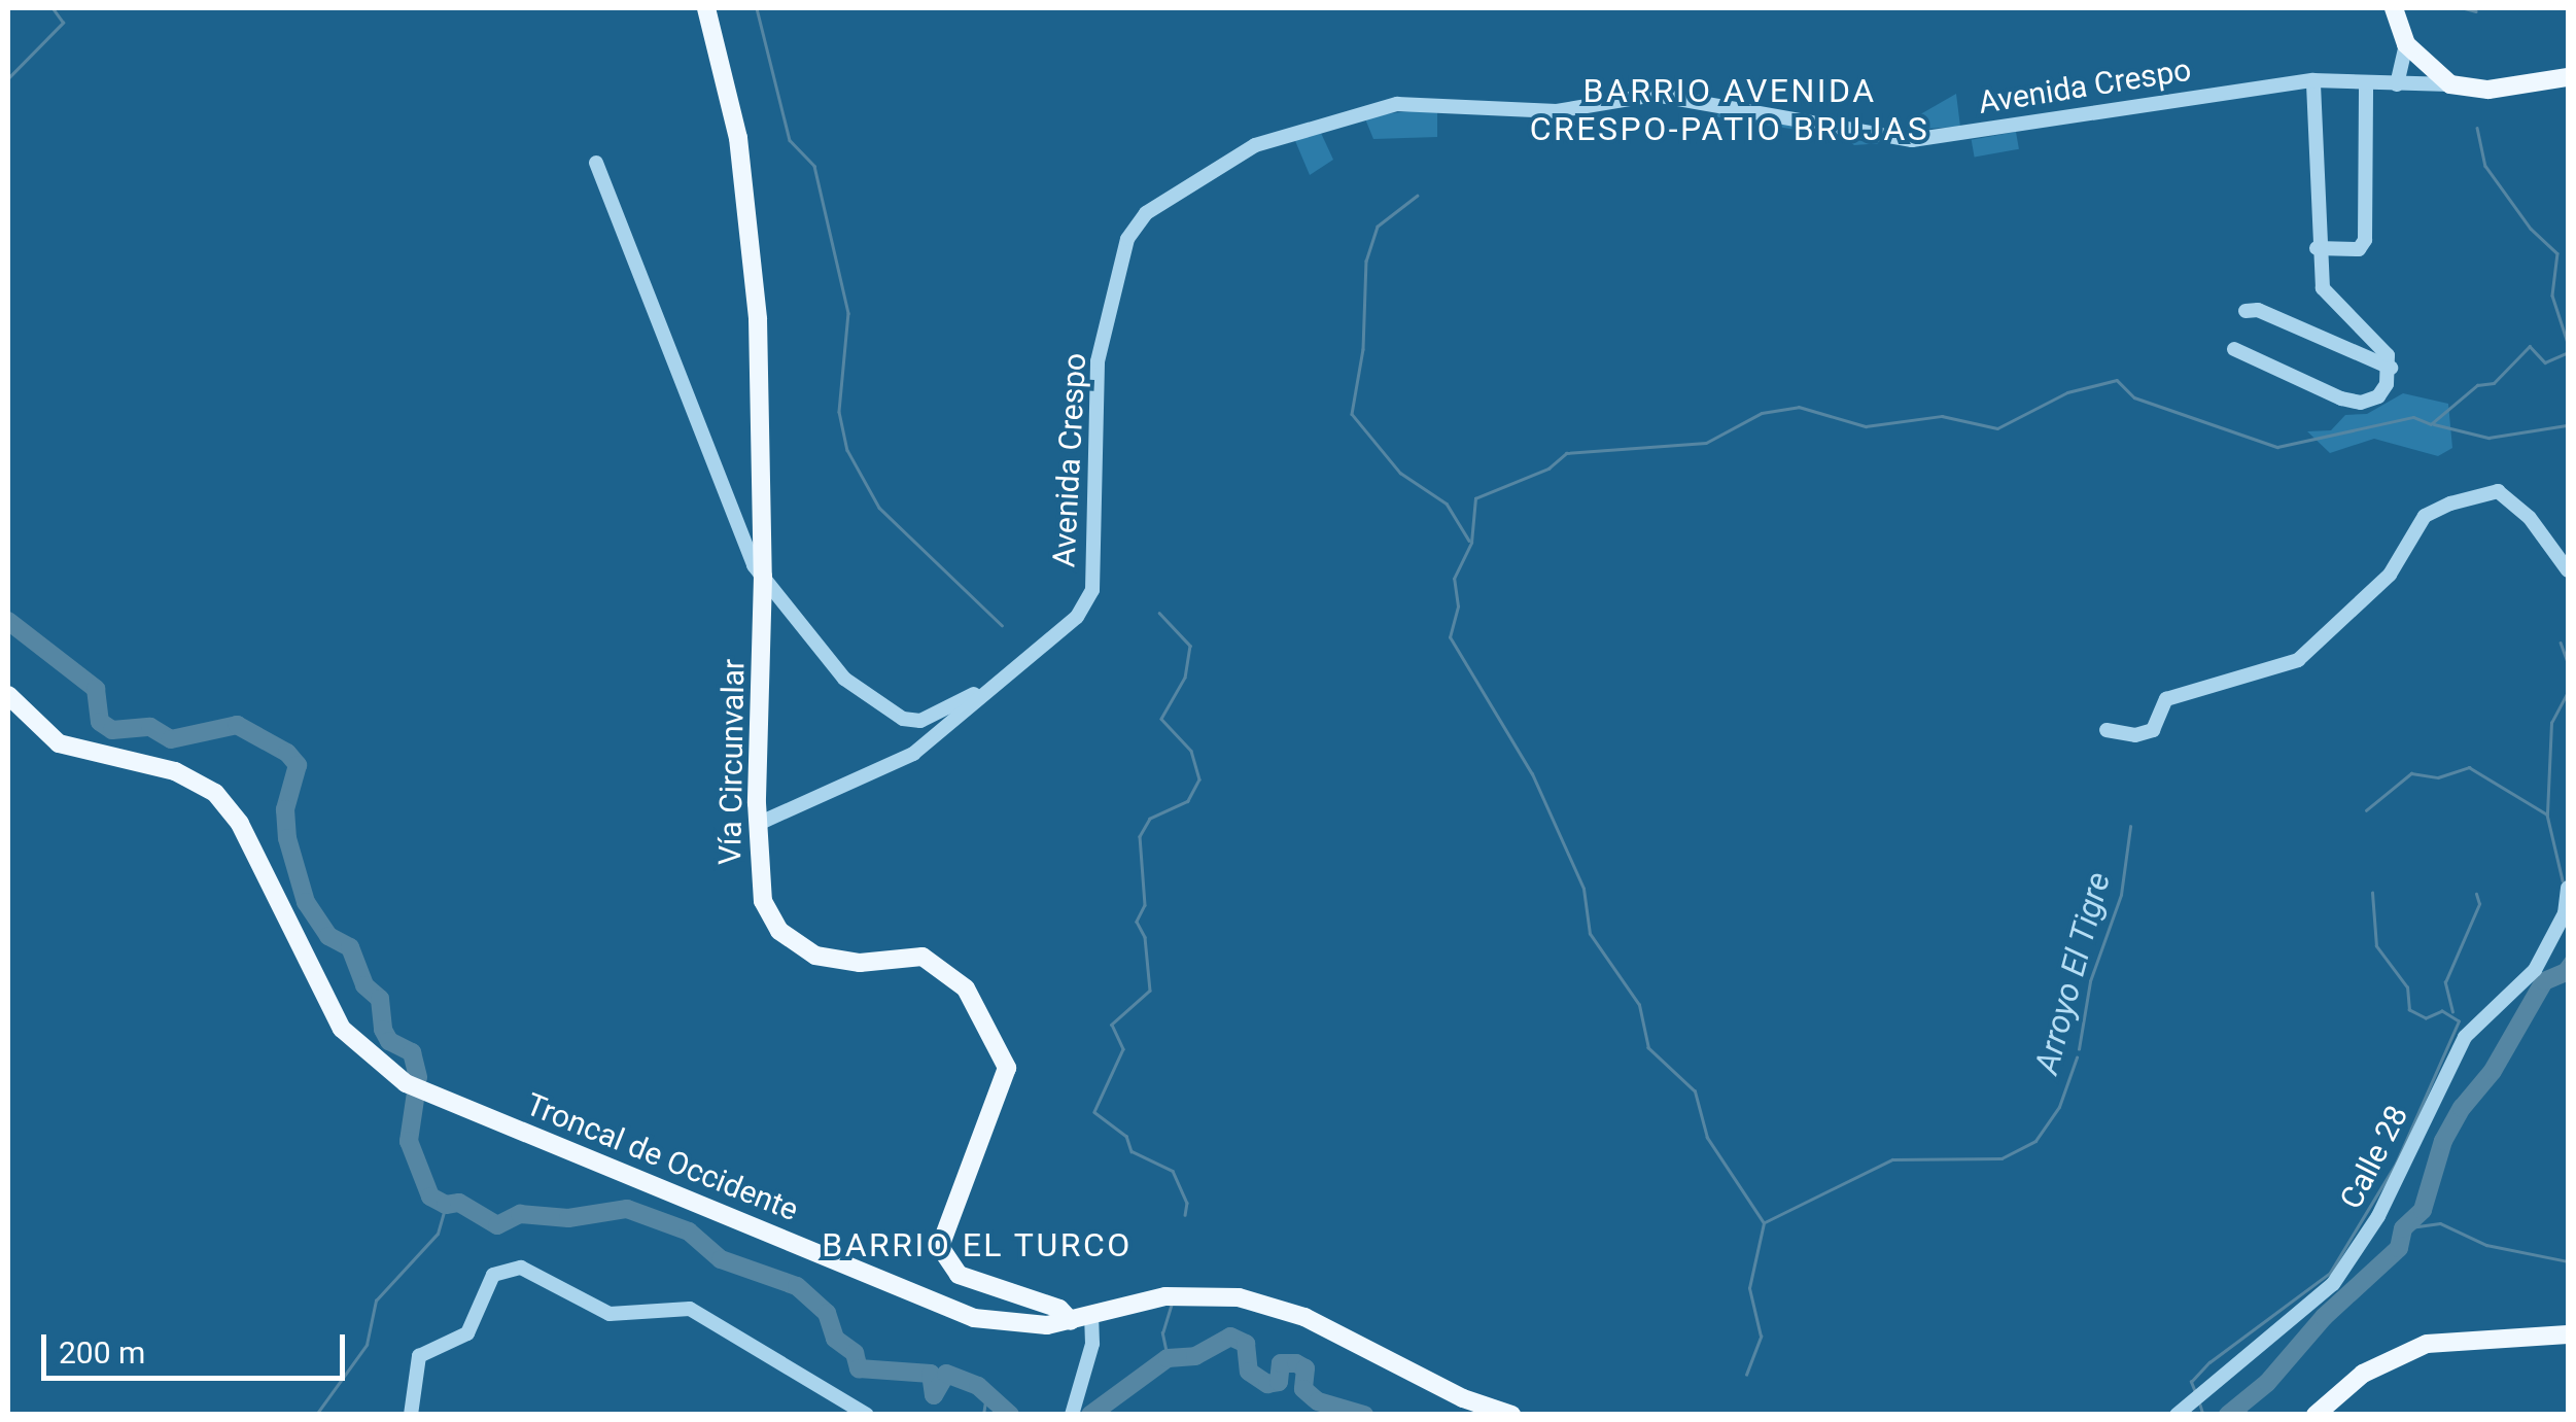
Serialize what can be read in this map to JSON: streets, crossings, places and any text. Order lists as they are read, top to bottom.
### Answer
{
  "streets": {
    "main road": ["Avenida Crespo", "Vía Circunvalar", "Troncal de Occidente"],
    "street": ["Calle 28"]
  },
  "crossings": [
    ["Avenida Crespo", "Vía Circunvalar"],
    ["Vía Circunvalar", "Troncal de Occidente"]
  ],
  "districts": ["BARRIO AVENIDA CRESPO-PATIO BRUJAS", "BARRIO EL TURCO"],
  "water": ["Arroyo El Tigre"],
  "scale_bar": "200 m"
}
